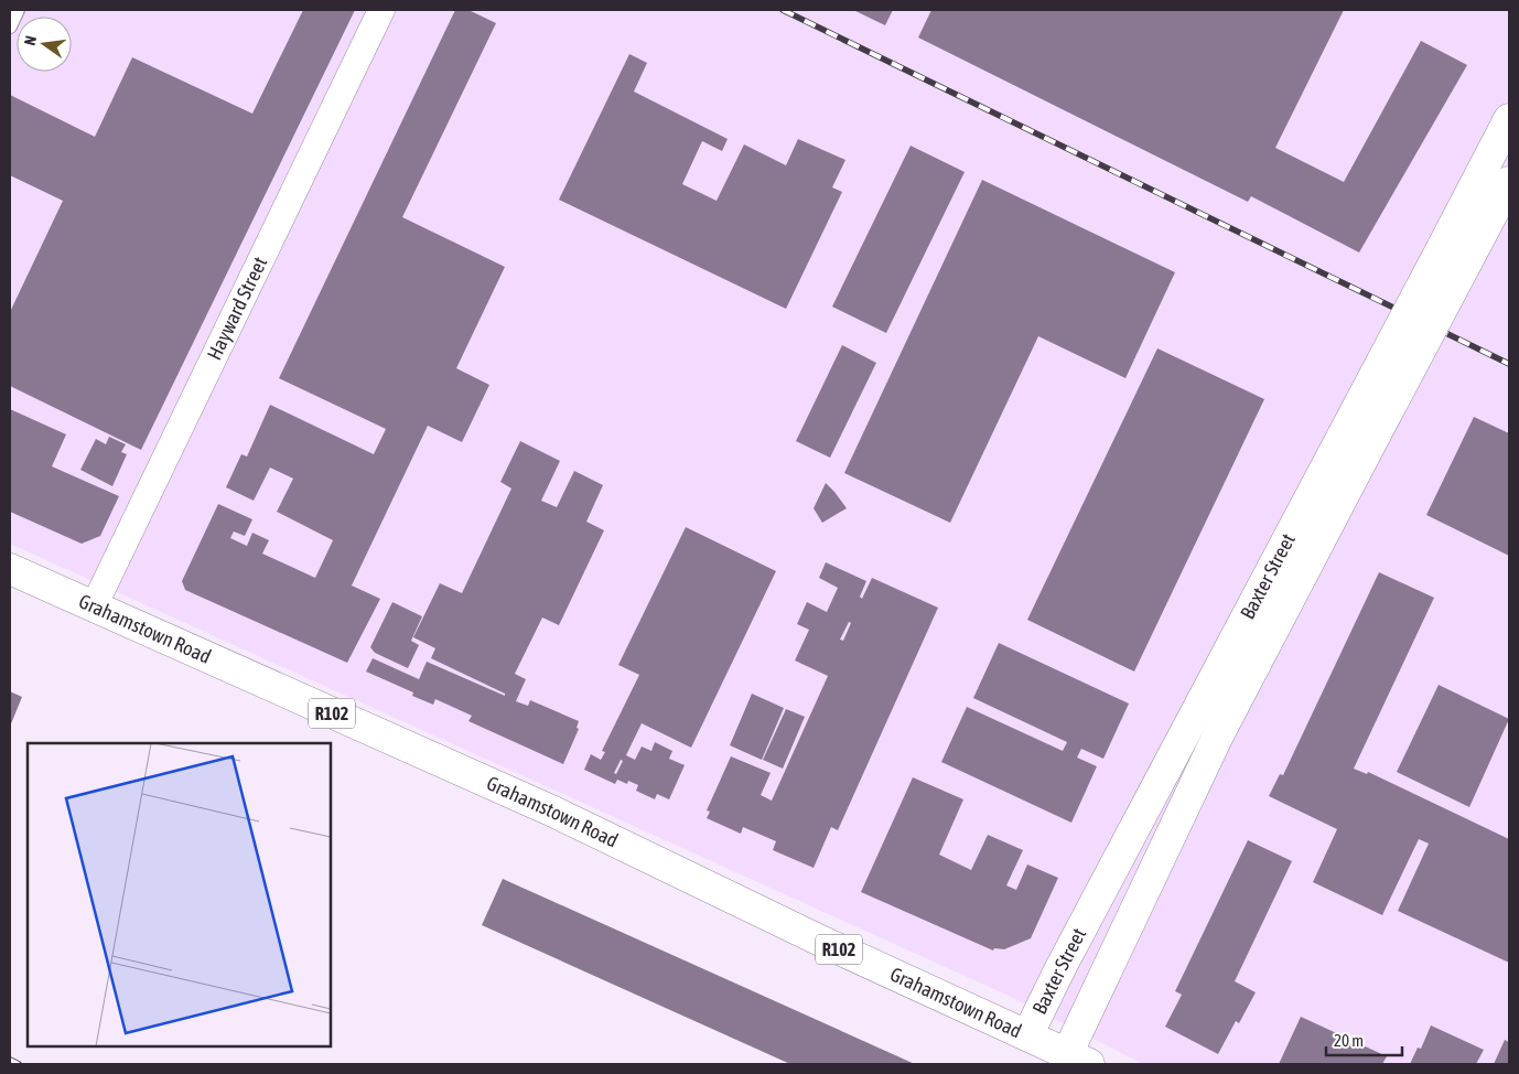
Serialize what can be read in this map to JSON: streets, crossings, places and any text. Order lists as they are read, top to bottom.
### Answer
{
  "streets": {
    "main road": ["Baxter Street", "Grahamstown Road", "R102"],
    "street": ["Hayward Street"]
  },
  "crossings": [
    ["Hayward Street", "Grahamstown Road"],
    ["Baxter Street", "Grahamstown Road"]
  ],
  "scale_bar": "20 m",
  "north": "left"
}
